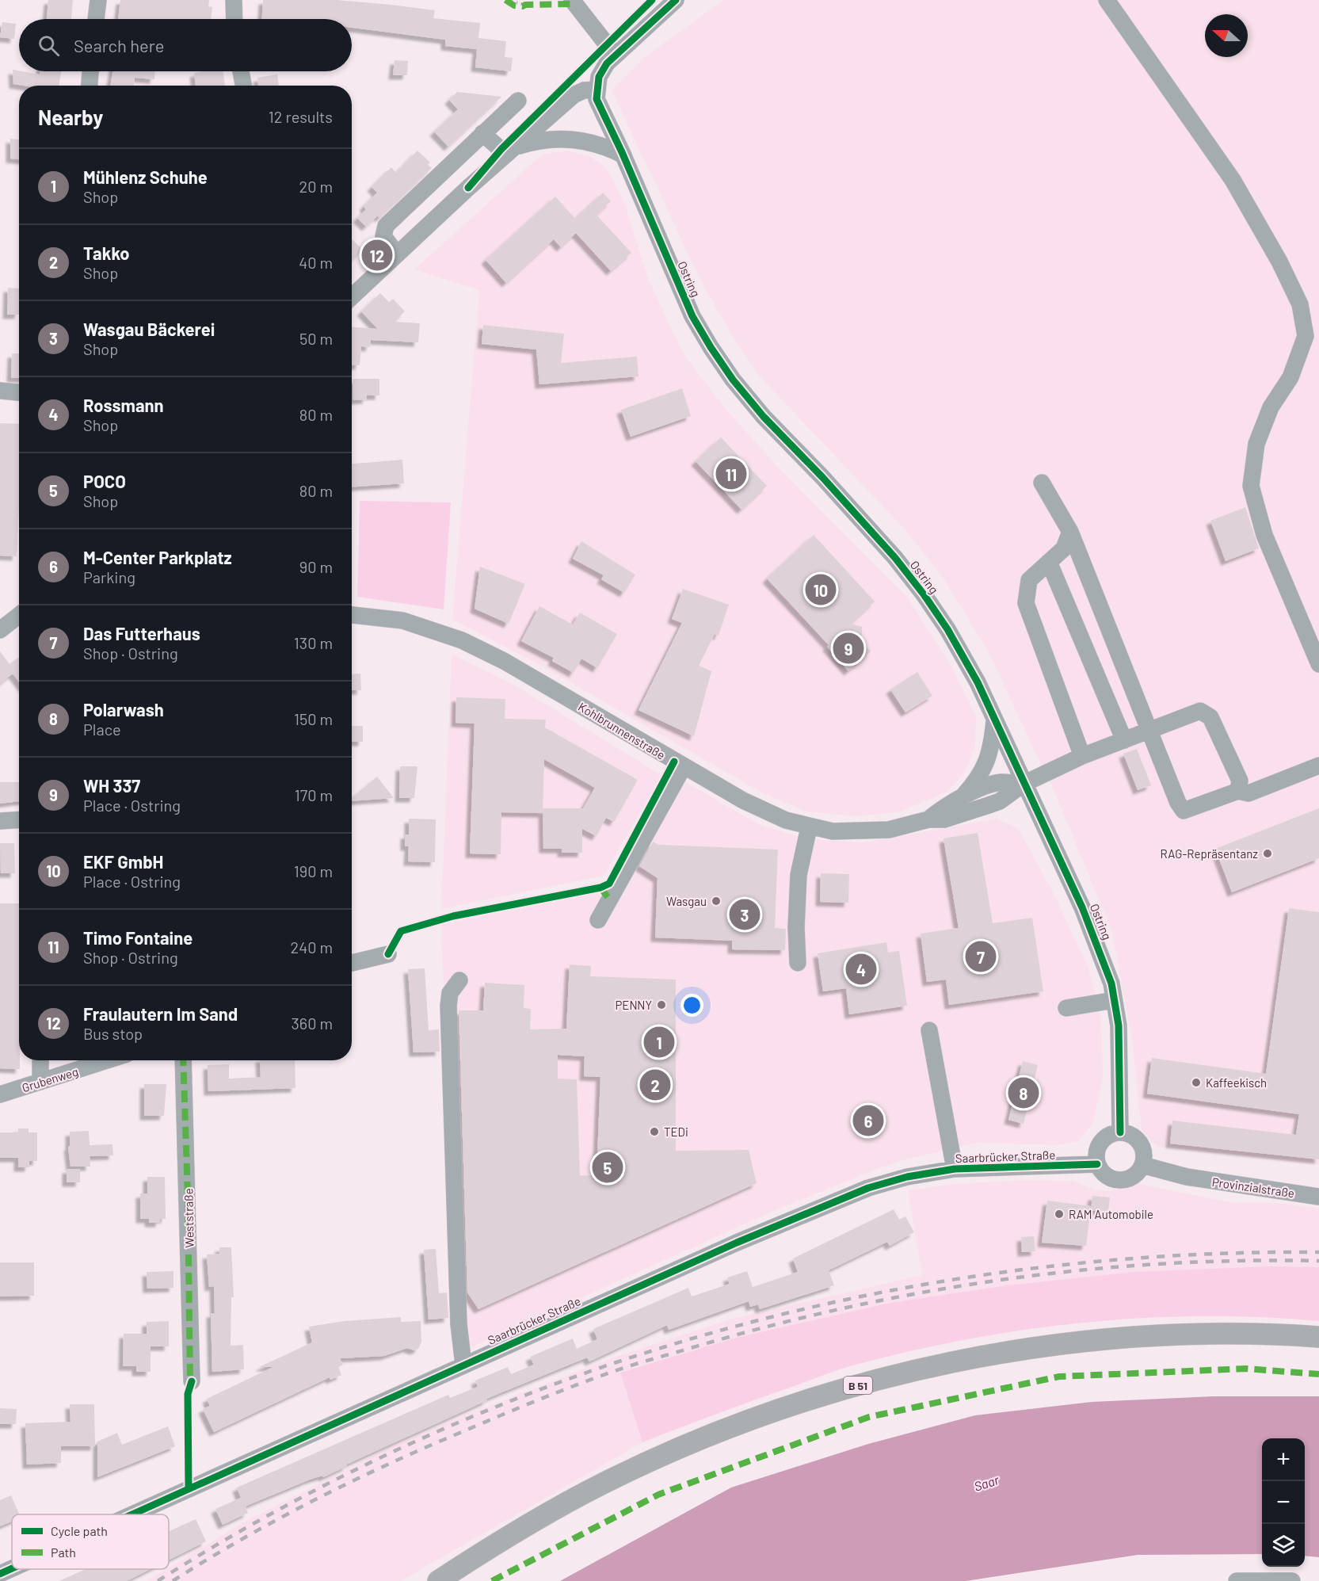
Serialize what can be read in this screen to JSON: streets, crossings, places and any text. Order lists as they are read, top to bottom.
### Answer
{
  "streets": {
    "main road": ["B 51"],
    "street": [
      "Ostring",
      "Kohlbrunnenstraße",
      "Grubenweg",
      "Saarbrücker Straße",
      "Provinzialstraße",
      "Weststraße"
    ]
  },
  "crossings": [
    ["Ostring", "Kohlbrunnenstraße"],
    ["Ostring", "Saarbrücker Straße"],
    ["Ostring", "Provinzialstraße"],
    ["Saarbrücker Straße", "Provinzialstraße"]
  ],
  "water": ["Saar"],
  "places": [
    "RAG-Repräsentanz",
    "Wasgau",
    "PENNY",
    "Kaffeekisch",
    "TEDi",
    "RAM Automobile"
  ],
  "legend": ["Cycle path", "Path"],
  "north": "left",
  "page": {
    "search": "Search here",
    "heading": ["Nearby", "12 results"],
    "list": [
      {
        "mark": "1",
        "name": "Mühlenz Schuhe",
        "note": "Shop",
        "value": "20 m"
      },
      {
        "mark": "2",
        "name": "Takko",
        "note": "Shop",
        "value": "40 m"
      },
      {
        "mark": "3",
        "name": "Wasgau Bäckerei",
        "note": "Shop",
        "value": "50 m"
      },
      {
        "mark": "4",
        "name": "Rossmann",
        "note": "Shop",
        "value": "80 m"
      },
      {
        "mark": "5",
        "name": "POCO",
        "note": "Shop",
        "value": "80 m"
      },
      {
        "mark": "6",
        "name": "M-Center Parkplatz",
        "note": "Parking",
        "value": "90 m"
      },
      {
        "mark": "7",
        "name": "Das Futterhaus",
        "note": "Shop · Ostring",
        "value": "130 m"
      },
      {
        "mark": "8",
        "name": "Polarwash",
        "note": "Place",
        "value": "150 m"
      },
      {
        "mark": "9",
        "name": "WH 337",
        "note": "Place · Ostring",
        "value": "170 m"
      },
      {
        "mark": "10",
        "name": "EKF GmbH",
        "note": "Place · Ostring",
        "value": "190 m"
      },
      {
        "mark": "11",
        "name": "Timo Fontaine",
        "note": "Shop · Ostring",
        "value": "240 m"
      },
      {
        "mark": "12",
        "name": "Fraulautern Im Sand",
        "note": "Bus stop",
        "value": "360 m"
      }
    ],
    "pins": [
      "12",
      "11",
      "10",
      "9",
      "3",
      "7",
      "4",
      "1",
      "2",
      "8",
      "6",
      "5"
    ],
    "map_buttons": ["+", "−"]
  }
}
